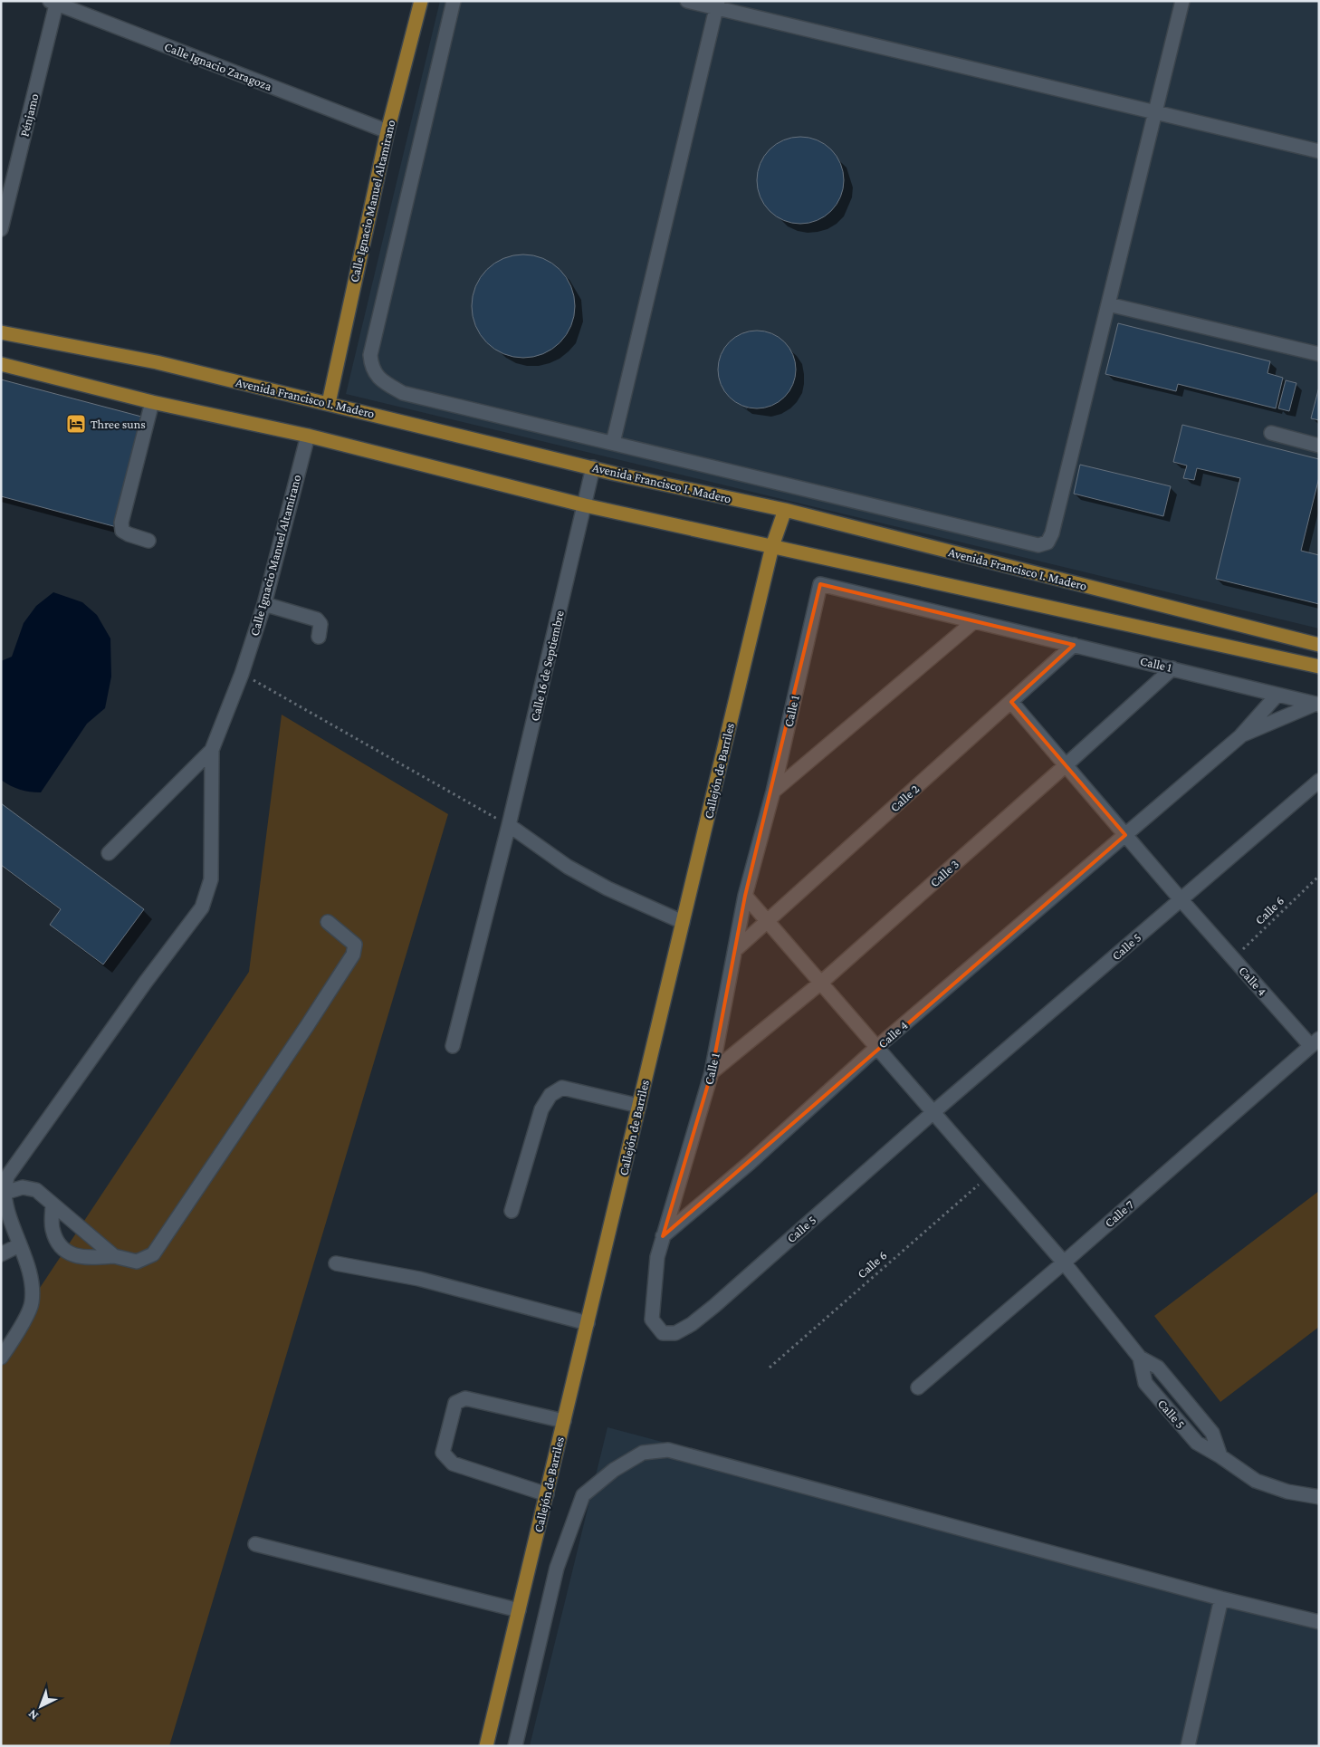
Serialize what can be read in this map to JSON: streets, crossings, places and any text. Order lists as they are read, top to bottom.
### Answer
{
  "streets": {
    "main road": ["Calle Ignacio Manuel Altamirano", "Avenida Francisco I. Madero", "Callejón de Barriles"],
    "street": [
      "Calle Ignacio Zaragoza",
      "Pénjamo",
      "Calle 1",
      "Calle 16 de Septiembre",
      "Calle 2",
      "Calle 3",
      "Calle 5",
      "Calle 4",
      "Calle 7"
    ],
    "path": ["Calle 6"]
  },
  "crossings": [
    ["Calle Ignacio Zaragoza", "Pénjamo"],
    ["Calle Ignacio Zaragoza", "Calle Ignacio Manuel Altamirano"],
    ["Calle Ignacio Manuel Altamirano", "Avenida Francisco I. Madero"],
    ["Avenida Francisco I. Madero", "Calle 16 de Septiembre"],
    ["Avenida Francisco I. Madero", "Callejón de Barriles"],
    ["Calle 1", "Calle 2"],
    ["Calle 1", "Calle 3"],
    ["Calle 1", "Calle 5"],
    ["Calle 1", "Calle 4"],
    ["Calle 2", "Calle 5"],
    ["Calle 2", "Calle 4"],
    ["Calle 3", "Calle 5"],
    ["Calle 3", "Calle 4"],
    ["Calle 6", "Calle 5"],
    ["Calle 6", "Calle 4"],
    ["Calle 5", "Calle 4"],
    ["Calle 5", "Calle 7"],
    ["Calle 4", "Calle 7"]
  ],
  "places": {
    "hotel": ["Three suns"]
  },
  "north": "bottom left"
}
